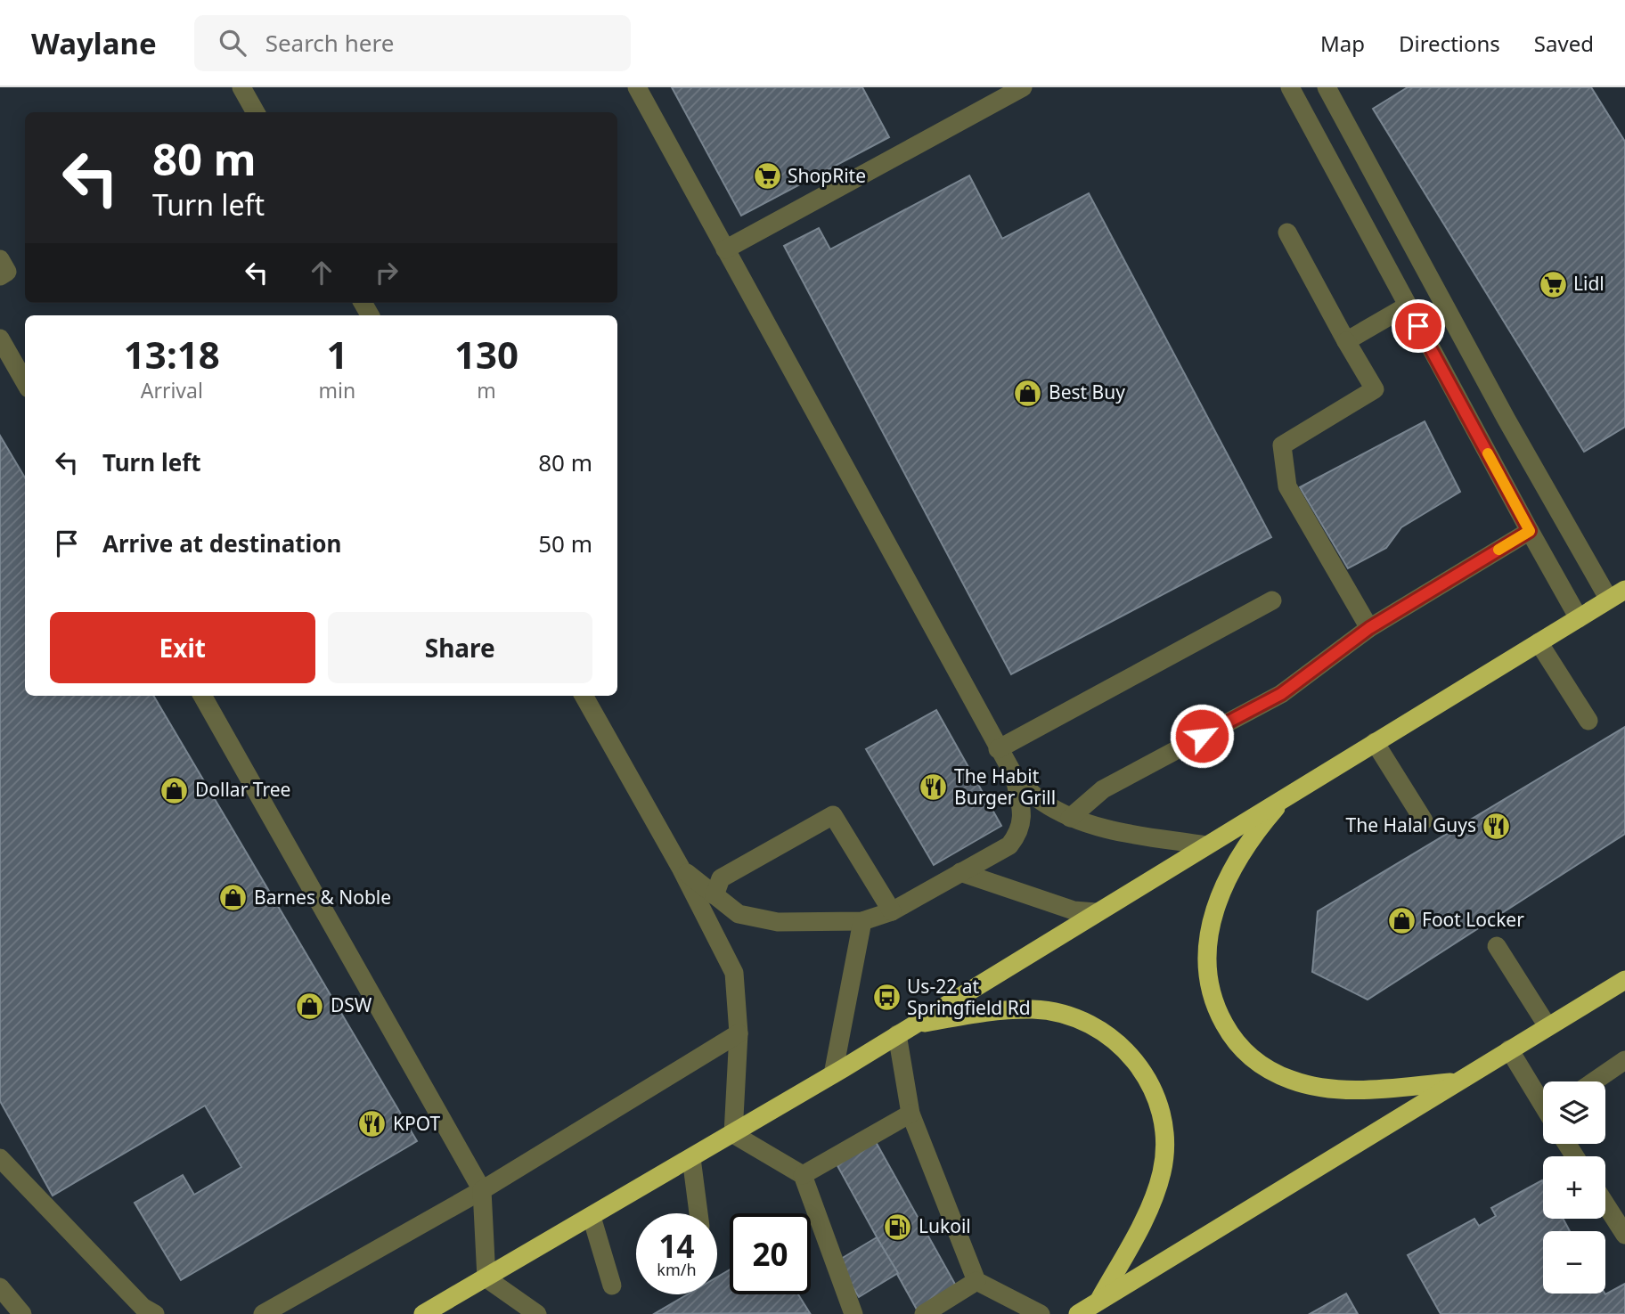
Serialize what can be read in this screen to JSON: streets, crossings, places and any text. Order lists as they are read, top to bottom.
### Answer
{
  "places": {
    "supermarket": ["ShopRite", "Lidl"],
    "shop": [
      "Best Buy",
      "Dollar Tree",
      "Barnes & Noble",
      "Foot Locker",
      "DSW"
    ],
    "restaurant": ["The Habit Burger Grill", "The Halal Guys", "KPOT"],
    "bus stop": ["Us-22 at Springfield Rd"],
    "fuel station": ["Lukoil"]
  },
  "page": {
    "header": "Waylane",
    "search": "Search here",
    "nav": ["Map", "Directions", "Saved"],
    "turn": ["80 m", "Turn left"],
    "eta": [
      "13:18",
      "Arrival",
      "1",
      "min",
      "130",
      "m"
    ],
    "list": [
      {
        "name": "Turn left",
        "value": "80 m"
      },
      {
        "name": "Arrive at destination",
        "value": "50 m"
      }
    ],
    "buttons": ["Exit", "Share"],
    "map_buttons": ["+", "−"],
    "speed": "14 km/h",
    "limit": "20"
  }
}
